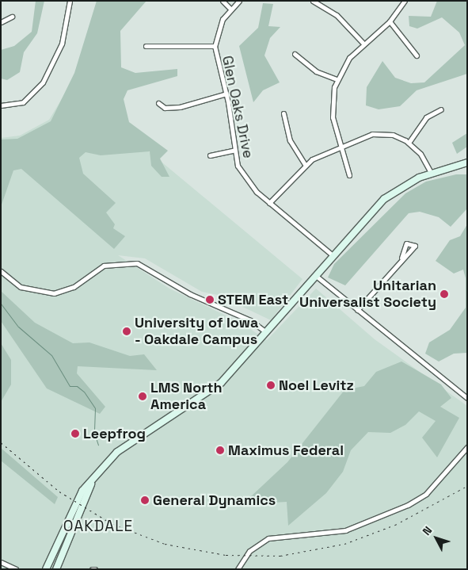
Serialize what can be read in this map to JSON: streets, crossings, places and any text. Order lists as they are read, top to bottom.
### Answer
{
  "streets": {
    "street": ["Glen Oaks Drive"]
  },
  "districts": ["OAKDALE"],
  "places": [
    "Unitarian Universalist Society",
    "STEM East",
    "University of Iowa - Oakdale Campus",
    "Noel Levitz",
    "LMS North America",
    "Leepfrog",
    "Maximus Federal",
    "General Dynamics"
  ],
  "north": "top left"
}
